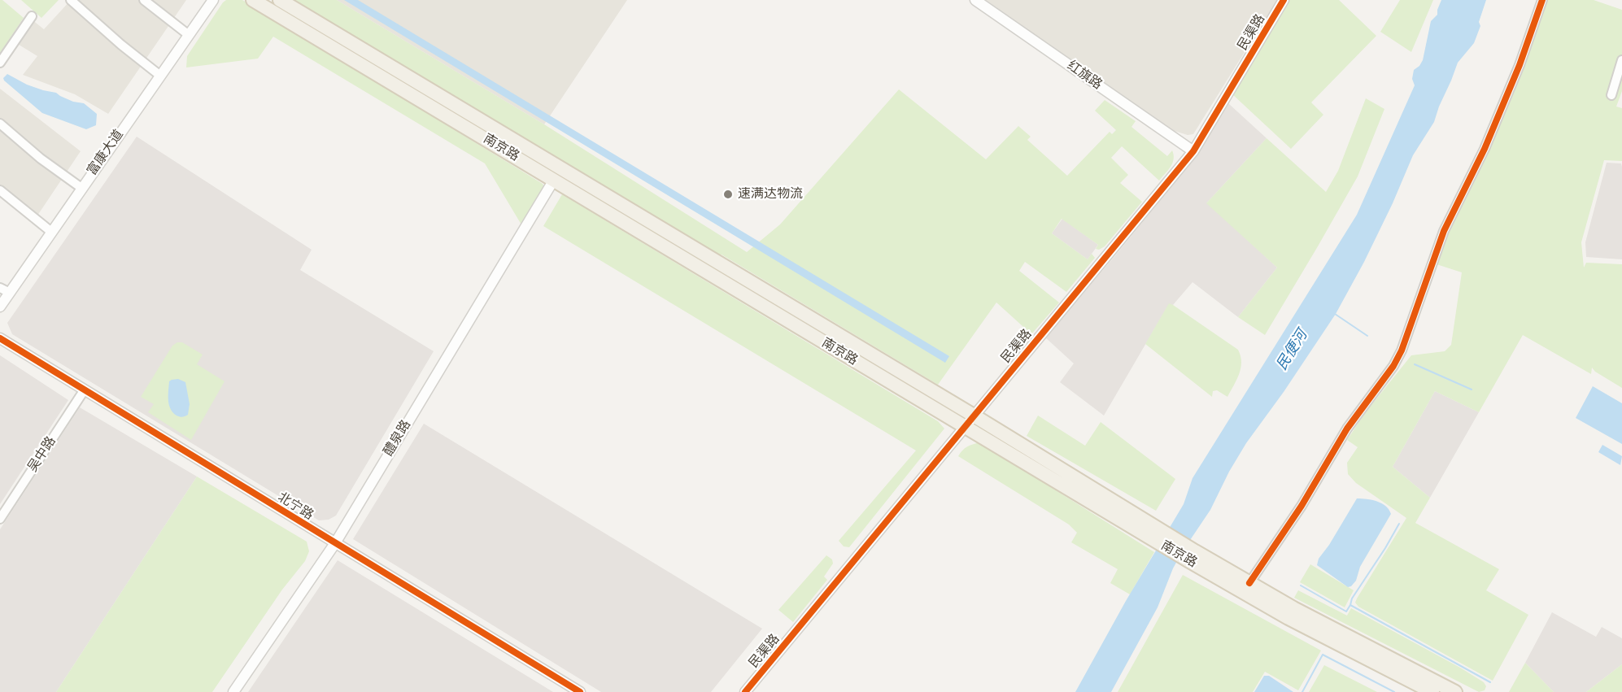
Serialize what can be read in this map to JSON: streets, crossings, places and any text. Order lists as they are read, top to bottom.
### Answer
{
  "streets": {
    "main road": ["南京路"],
    "street": [
      "民渠路",
      "红旗路",
      "富康大道",
      "醴泉路",
      "吴中路",
      "北宁路"
    ]
  },
  "crossings": [
    ["民渠路", "红旗路"],
    ["民渠路", "南京路"],
    ["南京路", "醴泉路"],
    ["醴泉路", "北宁路"],
    ["吴中路", "北宁路"]
  ],
  "water": ["民便河"],
  "places": ["速满达物流"]
}
